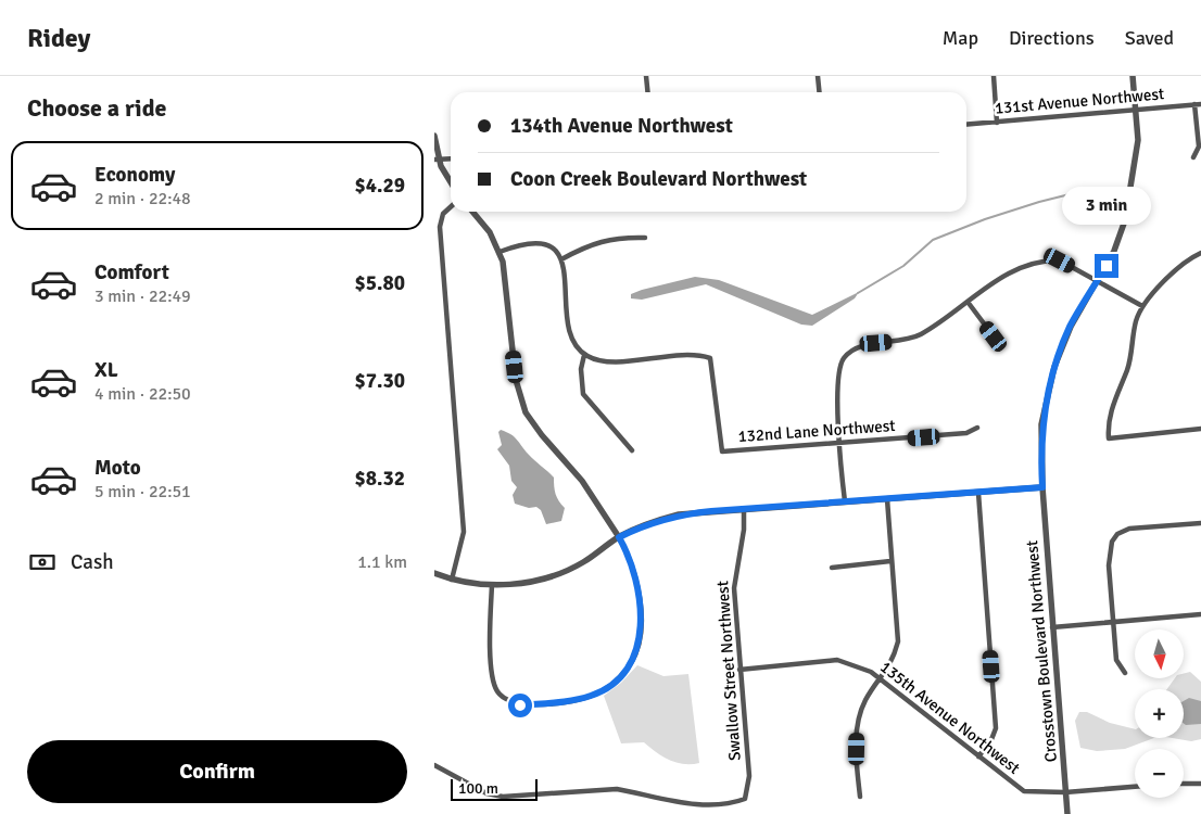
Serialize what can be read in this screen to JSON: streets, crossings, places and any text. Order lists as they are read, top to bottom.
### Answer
{
  "streets": {
    "street": [
      "131st Avenue Northwest",
      "132nd Lane Northwest",
      "Crosstown Boulevard Northwest",
      "Swallow Street Northwest",
      "135th Avenue Northwest"
    ]
  },
  "crossings": [
    ["131st Avenue Northwest", "Crosstown Boulevard Northwest"],
    ["Crosstown Boulevard Northwest", "135th Avenue Northwest"],
    ["Swallow Street Northwest", "135th Avenue Northwest"]
  ],
  "scale_bar": "100 m",
  "north": "bottom",
  "page": {
    "header": "Ridey",
    "nav": ["Map", "Directions", "Saved"],
    "heading": "Choose a ride",
    "banner": ["134th Avenue Northwest", "Coon Creek Boulevard Northwest"],
    "list": [
      {
        "name": "Economy",
        "note": "2 min · 22:48",
        "value": "$4.29"
      },
      {
        "name": "Comfort",
        "note": "3 min · 22:49",
        "value": "$5.80"
      },
      {
        "name": "XL",
        "note": "4 min · 22:50",
        "value": "$7.30"
      },
      {
        "name": "Moto",
        "note": "5 min · 22:51",
        "value": "$8.32"
      }
    ],
    "bubble": "3 min",
    "pay": ["Cash", "1.1 km"],
    "map_buttons": ["+", "−"],
    "buttons": "Confirm",
    "scale": "100 m"
  }
}
